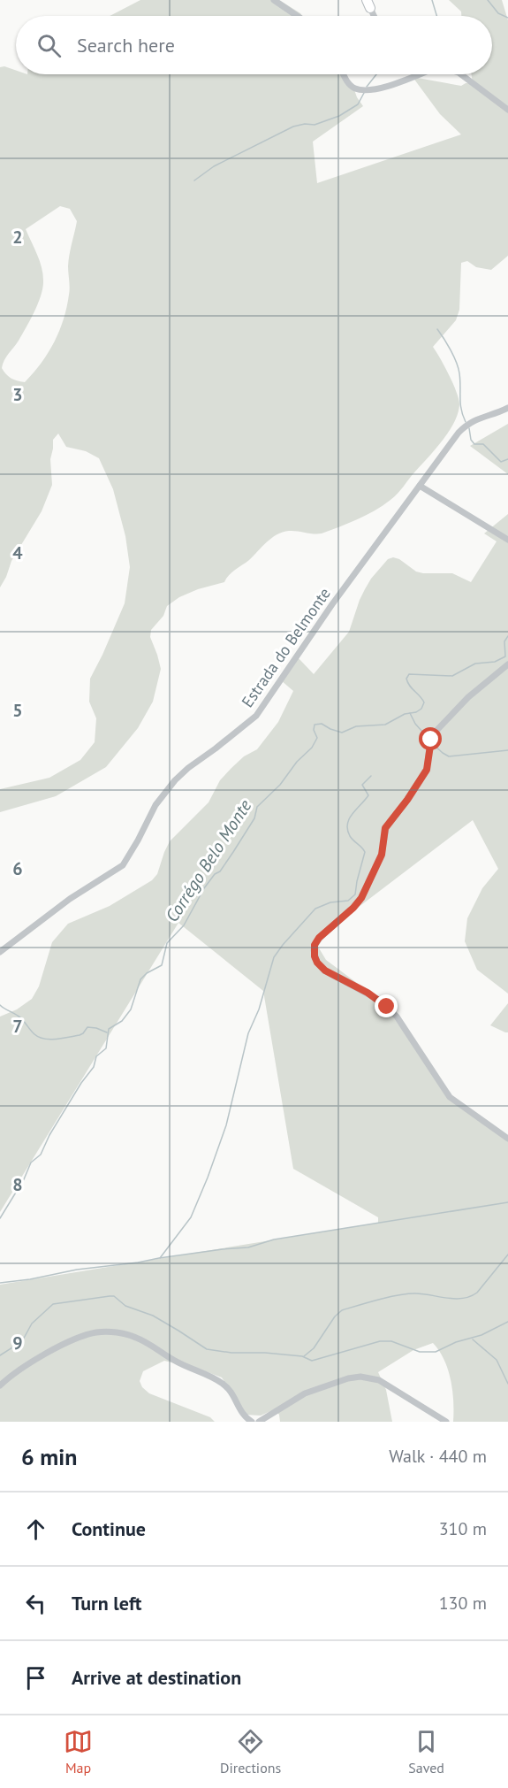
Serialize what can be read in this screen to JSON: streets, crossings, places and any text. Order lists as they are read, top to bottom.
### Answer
{
  "streets": {
    "street": ["Estrada do Belmonte"]
  },
  "water": ["Corrégo Belo Monte"],
  "page": {
    "search": "Search here",
    "heading": ["6 min", "Walk · 440 m"],
    "list": [
      ["Continue", "310 m"],
      ["Turn left", "130 m"],
      "Arrive at destination"
    ],
    "nav": ["Map", "Directions", "Saved"]
  },
  "grid": {
    "rows": [
      "2",
      "3",
      "4",
      "5",
      "6",
      "7",
      "8",
      "9"
    ]
  }
}
